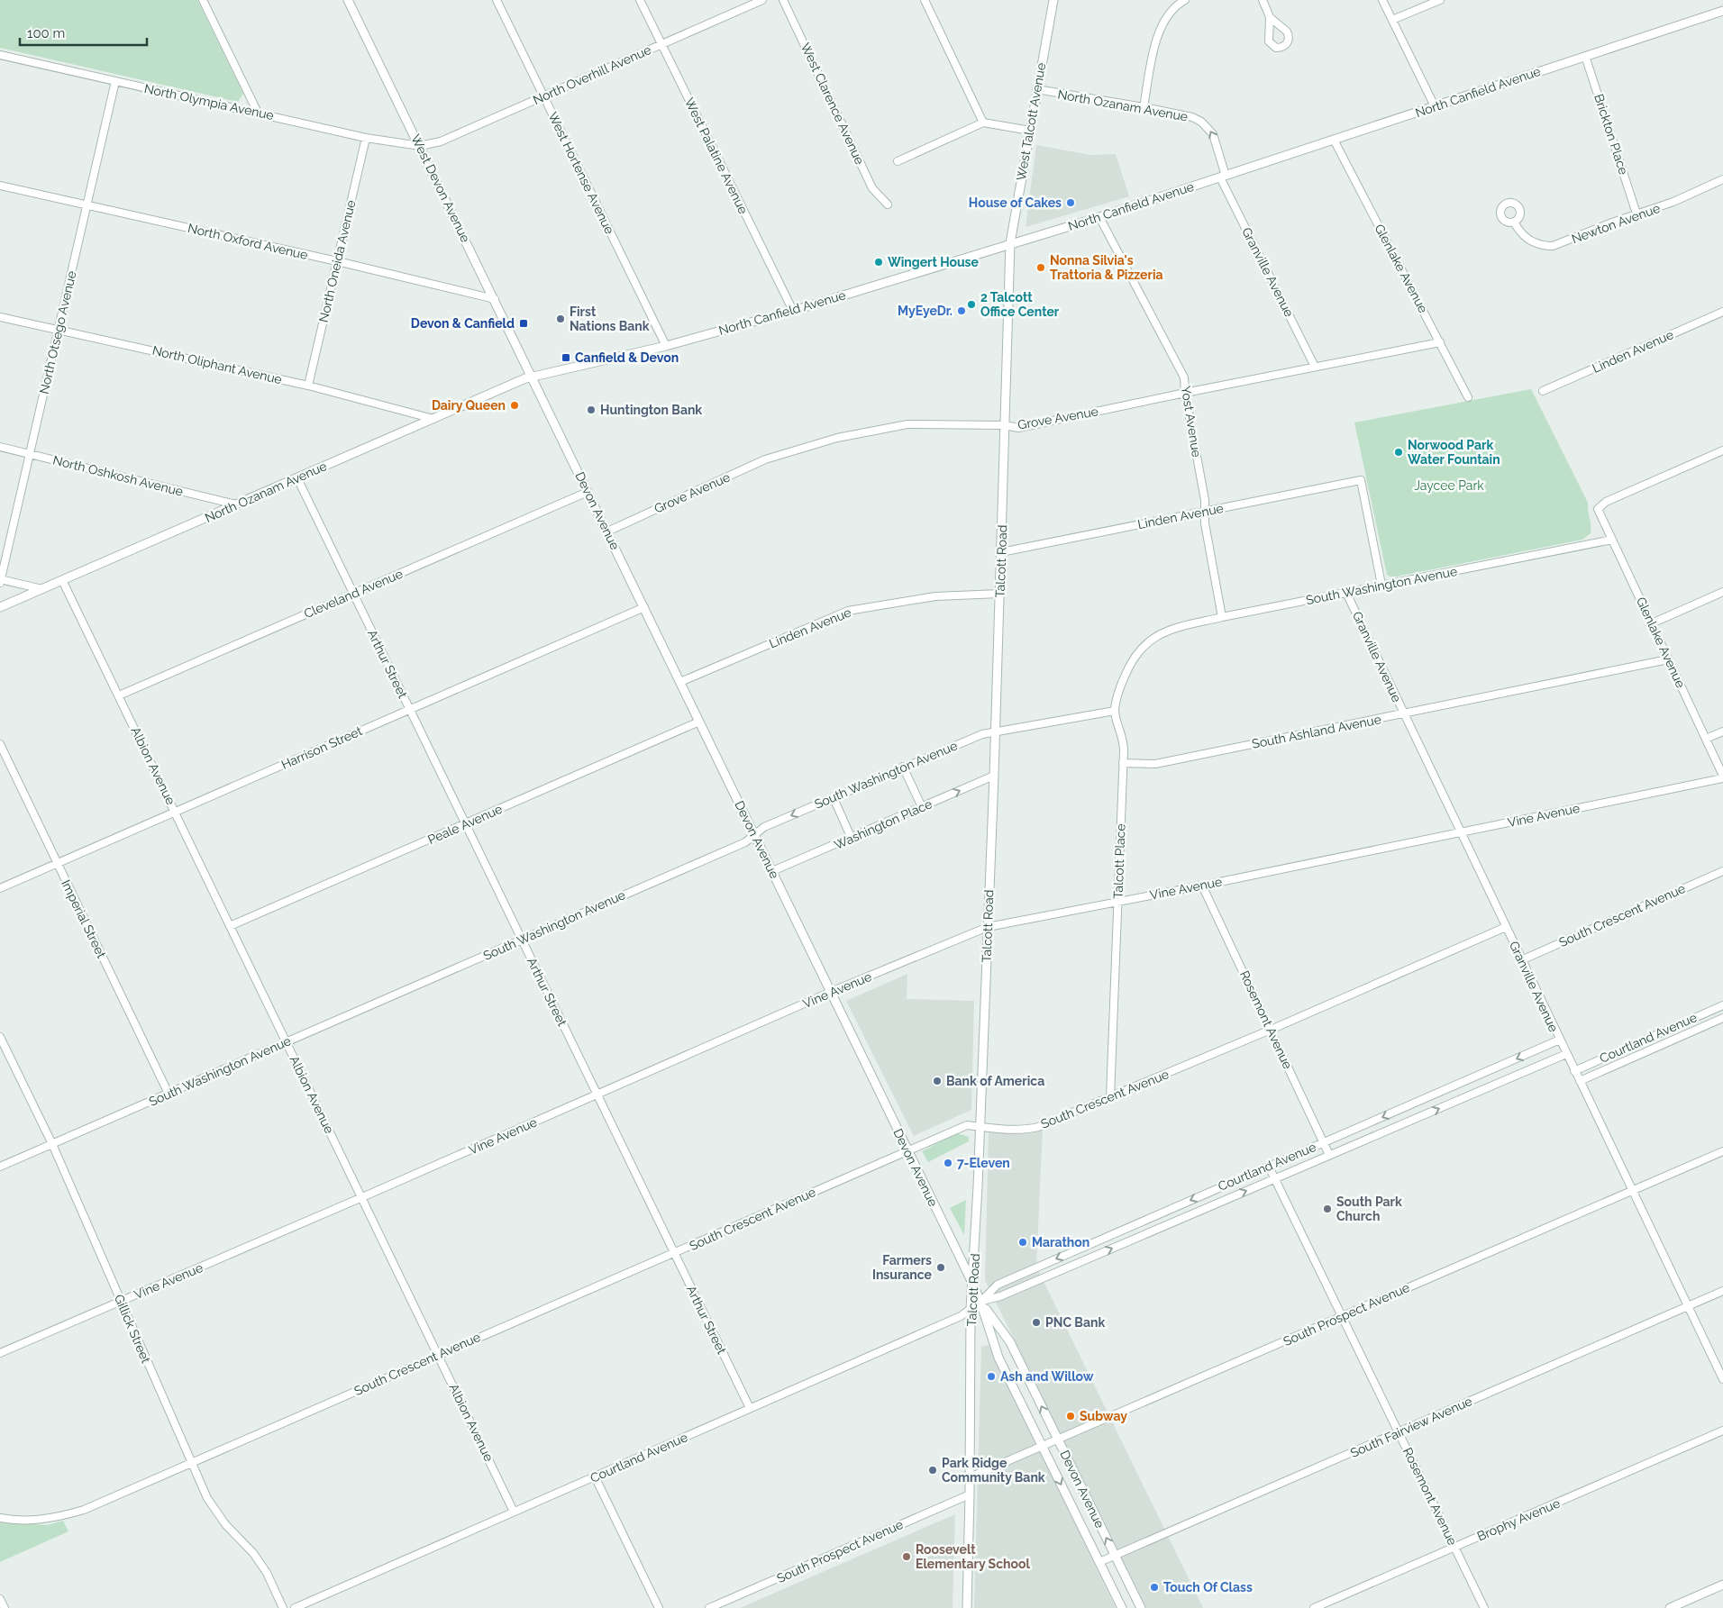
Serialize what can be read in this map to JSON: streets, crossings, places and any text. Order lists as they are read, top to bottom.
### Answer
{
  "streets": {
    "street": [
      "North Overhill Avenue",
      "North Canfield Avenue",
      "North Olympia Avenue",
      "West Clarence Avenue",
      "North Ozanam Avenue",
      "West Talcott Avenue",
      "Brickton Place",
      "West Palatine Avenue",
      "West Hortense Avenue",
      "West Devon Avenue",
      "Newton Avenue",
      "North Oxford Avenue",
      "North Oneida Avenue",
      "Glenlake Avenue",
      "Granville Avenue",
      "North Otsego Avenue",
      "Linden Avenue",
      "North Oliphant Avenue",
      "Grove Avenue",
      "Yost Avenue",
      "North Oshkosh Avenue",
      "Devon Avenue",
      "Talcott Road",
      "South Washington Avenue",
      "Cleveland Avenue",
      "Arthur Street",
      "South Ashland Avenue",
      "Harrison Street",
      "Albion Avenue",
      "Vine Avenue",
      "Peale Avenue",
      "Washington Place",
      "Talcott Place",
      "South Crescent Avenue",
      "Imperial Street",
      "Rosemont Avenue",
      "Courtland Avenue",
      "South Prospect Avenue",
      "Gillick Street",
      "South Fairview Avenue",
      "Brophy Avenue"
    ]
  },
  "crossings": [
    ["North Overhill Avenue", "North Olympia Avenue"],
    ["North Overhill Avenue", "West Palatine Avenue"],
    ["North Overhill Avenue", "West Hortense Avenue"],
    ["North Overhill Avenue", "West Devon Avenue"],
    ["North Canfield Avenue", "North Ozanam Avenue"],
    ["North Canfield Avenue", "West Talcott Avenue"],
    ["North Canfield Avenue", "Brickton Place"],
    ["North Canfield Avenue", "West Palatine Avenue"],
    ["North Canfield Avenue", "West Hortense Avenue"],
    ["North Canfield Avenue", "West Devon Avenue"],
    ["North Canfield Avenue", "Glenlake Avenue"],
    ["North Canfield Avenue", "Granville Avenue"],
    ["North Canfield Avenue", "Yost Avenue"],
    ["North Canfield Avenue", "Devon Avenue"],
    ["North Canfield Avenue", "Talcott Road"],
    ["North Olympia Avenue", "West Devon Avenue"],
    ["North Olympia Avenue", "North Oneida Avenue"],
    ["North Olympia Avenue", "North Otsego Avenue"],
    ["North Ozanam Avenue", "West Talcott Avenue"],
    ["North Ozanam Avenue", "West Devon Avenue"],
    ["North Ozanam Avenue", "Granville Avenue"],
    ["North Ozanam Avenue", "North Oliphant Avenue"],
    ["North Ozanam Avenue", "North Oshkosh Avenue"],
    ["North Ozanam Avenue", "Devon Avenue"],
    ["North Ozanam Avenue", "Arthur Street"],
    ["North Ozanam Avenue", "Albion Avenue"],
    ["West Talcott Avenue", "Talcott Road"],
    ["Brickton Place", "Newton Avenue"],
    ["West Devon Avenue", "North Oxford Avenue"],
    ["West Devon Avenue", "Devon Avenue"],
    ["North Oxford Avenue", "North Oneida Avenue"],
    ["North Oxford Avenue", "North Otsego Avenue"],
    ["North Oneida Avenue", "North Oliphant Avenue"],
    ["Glenlake Avenue", "Grove Avenue"],
    ["Glenlake Avenue", "South Washington Avenue"],
    ["Glenlake Avenue", "South Ashland Avenue"],
    ["Glenlake Avenue", "Vine Avenue"],
    ["Granville Avenue", "Grove Avenue"],
    ["Granville Avenue", "South Washington Avenue"],
    ["Granville Avenue", "South Ashland Avenue"],
    ["Granville Avenue", "Vine Avenue"],
    ["Granville Avenue", "South Crescent Avenue"],
    ["Granville Avenue", "Courtland Avenue"],
    ["Granville Avenue", "South Prospect Avenue"],
    ["Granville Avenue", "South Fairview Avenue"],
    ["North Otsego Avenue", "North Oliphant Avenue"],
    ["North Otsego Avenue", "North Oshkosh Avenue"],
    ["Linden Avenue", "Yost Avenue"],
    ["Linden Avenue", "Devon Avenue"],
    ["Linden Avenue", "Talcott Road"],
    ["Linden Avenue", "South Washington Avenue"],
    ["Grove Avenue", "Yost Avenue"],
    ["Grove Avenue", "Devon Avenue"],
    ["Grove Avenue", "Talcott Road"],
    ["Yost Avenue", "South Washington Avenue"],
    ["Devon Avenue", "Talcott Road"],
    ["Devon Avenue", "South Washington Avenue"],
    ["Devon Avenue", "Cleveland Avenue"],
    ["Devon Avenue", "Harrison Street"],
    ["Devon Avenue", "Vine Avenue"],
    ["Devon Avenue", "Peale Avenue"],
    ["Devon Avenue", "Washington Place"],
    ["Devon Avenue", "South Crescent Avenue"],
    ["Devon Avenue", "Courtland Avenue"],
    ["Devon Avenue", "South Prospect Avenue"],
    ["Devon Avenue", "South Fairview Avenue"],
    ["Talcott Road", "South Washington Avenue"],
    ["Talcott Road", "Vine Avenue"],
    ["Talcott Road", "Washington Place"],
    ["Talcott Road", "South Crescent Avenue"],
    ["Talcott Road", "Courtland Avenue"],
    ["Talcott Road", "South Prospect Avenue"],
    ["South Washington Avenue", "Arthur Street"],
    ["South Washington Avenue", "Albion Avenue"],
    ["South Washington Avenue", "Talcott Place"],
    ["South Washington Avenue", "Imperial Street"],
    ["South Washington Avenue", "Gillick Street"],
    ["Cleveland Avenue", "Arthur Street"],
    ["Cleveland Avenue", "Albion Avenue"],
    ["Arthur Street", "Harrison Street"],
    ["Arthur Street", "Vine Avenue"],
    ["Arthur Street", "Peale Avenue"],
    ["Arthur Street", "South Crescent Avenue"],
    ["Arthur Street", "Courtland Avenue"],
    ["South Ashland Avenue", "Talcott Place"],
    ["Harrison Street", "Albion Avenue"],
    ["Harrison Street", "Imperial Street"],
    ["Albion Avenue", "Vine Avenue"],
    ["Albion Avenue", "Peale Avenue"],
    ["Albion Avenue", "South Crescent Avenue"],
    ["Albion Avenue", "Courtland Avenue"],
    ["Vine Avenue", "Talcott Place"],
    ["Vine Avenue", "Rosemont Avenue"],
    ["Vine Avenue", "Gillick Street"],
    ["Talcott Place", "South Crescent Avenue"],
    ["South Crescent Avenue", "Rosemont Avenue"],
    ["South Crescent Avenue", "Gillick Street"],
    ["Rosemont Avenue", "Courtland Avenue"],
    ["Rosemont Avenue", "South Prospect Avenue"],
    ["Rosemont Avenue", "South Fairview Avenue"],
    ["Rosemont Avenue", "Brophy Avenue"]
  ],
  "parks": ["Jaycee Park"],
  "places": {
    "other": [
      "House of Cakes",
      "Wingert House",
      "Nonna Silvia's Trattoria & Pizzeria",
      "2 Talcott Office Center",
      "MyEyeDr.",
      "First Nations Bank",
      "Dairy Queen",
      "Huntington Bank",
      "Norwood Park Water Fountain",
      "Bank of America",
      "7-Eleven",
      "South Park Church",
      "Marathon",
      "Farmers Insurance",
      "PNC Bank",
      "Ash and Willow",
      "Subway",
      "Park Ridge Community Bank",
      "Roosevelt Elementary School",
      "Touch Of Class"
    ],
    "transit": ["Devon & Canfield", "Canfield & Devon"]
  },
  "scale_bar": "100 m"
}
